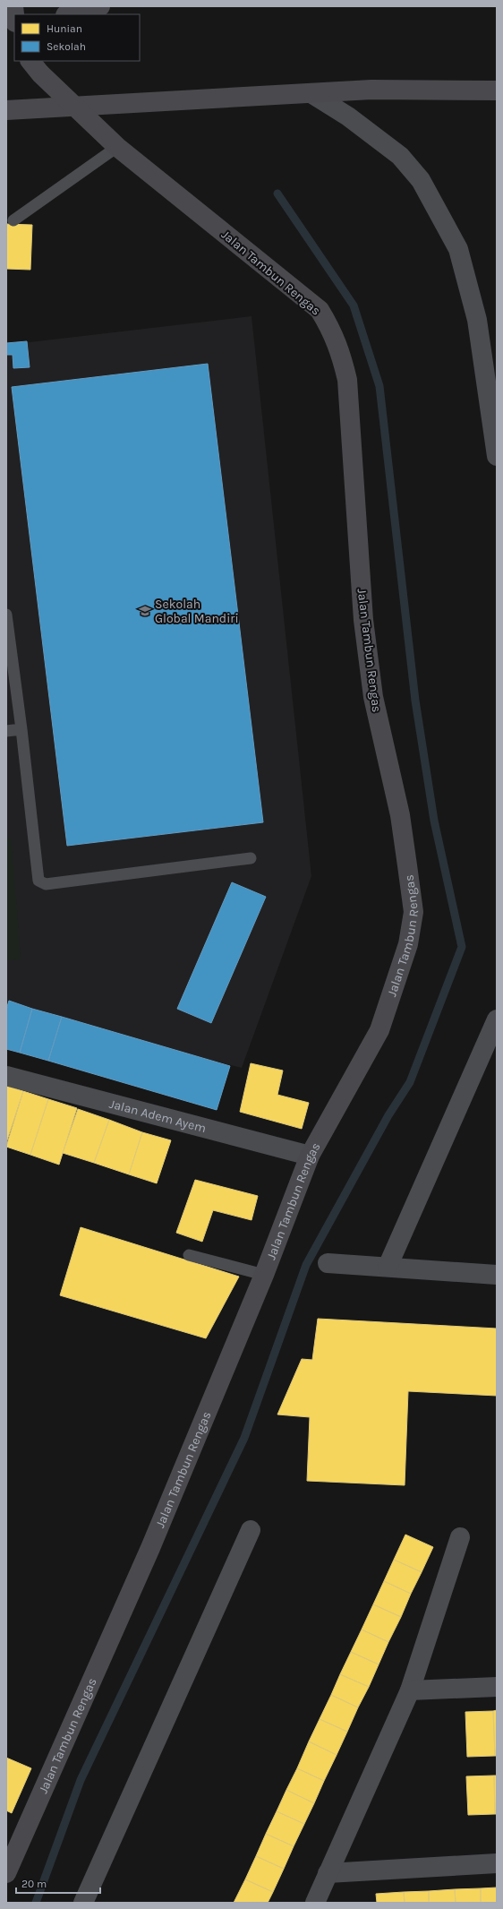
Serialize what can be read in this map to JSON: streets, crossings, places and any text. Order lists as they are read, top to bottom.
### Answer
{
  "streets": {
    "street": ["Jalan Tambun Rengas", "Jalan Adem Ayem"]
  },
  "crossings": [
    ["Jalan Tambun Rengas", "Jalan Adem Ayem"]
  ],
  "places": {
    "school or university": ["Sekolah Global Mandiri"]
  },
  "legend": ["Hunian", "Sekolah"],
  "scale_bar": "20 m"
}
